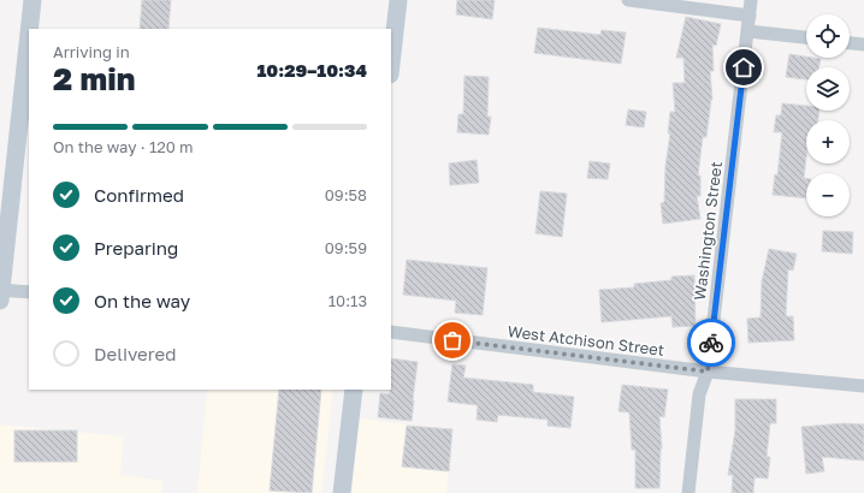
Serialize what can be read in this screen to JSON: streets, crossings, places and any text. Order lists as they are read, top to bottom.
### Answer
{
  "streets": {
    "street": ["Washington Street", "West Atchison Street"]
  },
  "crossings": [
    ["Washington Street", "West Atchison Street"]
  ],
  "page": {
    "map_buttons": ["+", "−"],
    "heading": ["2 min", "Arriving in", "10:29–10:34"],
    "bar": "On the way · 120 m",
    "list": [
      ["Confirmed", "09:58"],
      ["Preparing", "09:59"],
      ["On the way", "10:13"],
      "Delivered"
    ]
  }
}
